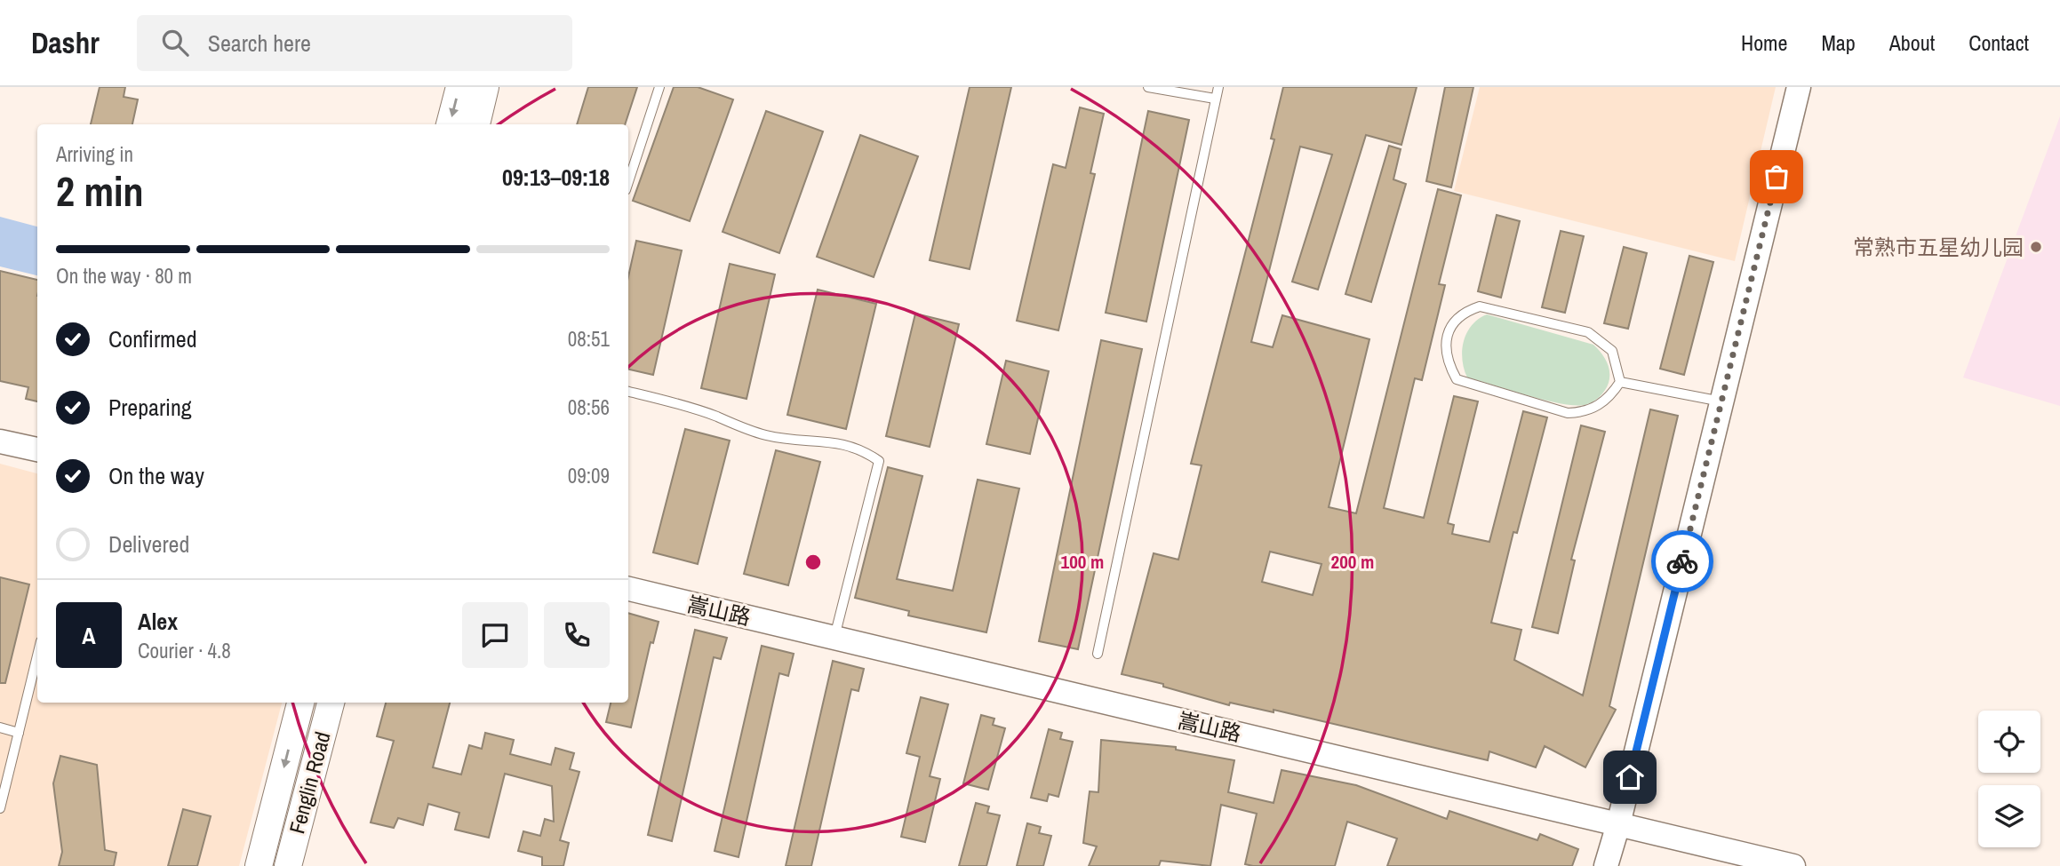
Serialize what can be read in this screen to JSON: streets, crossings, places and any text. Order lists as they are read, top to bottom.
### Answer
{
  "streets": {
    "main road": ["Fenglin Road"],
    "street": ["嵩山路"]
  },
  "places": ["常熟市五星幼儿园"],
  "page": {
    "header": "Dashr",
    "search": "Search here",
    "nav": [
      "Home",
      "Map",
      "About",
      "Contact"
    ],
    "heading": ["2 min", "Arriving in", "09:13–09:18"],
    "panel": ["Alex", "Courier · 4.8"],
    "bar": "On the way · 80 m",
    "list": [
      ["Confirmed", "08:51"],
      ["Preparing", "08:56"],
      ["On the way", "09:09"],
      "Delivered"
    ],
    "round": "A"
  },
  "rings": ["100 m", "200 m"]
}
